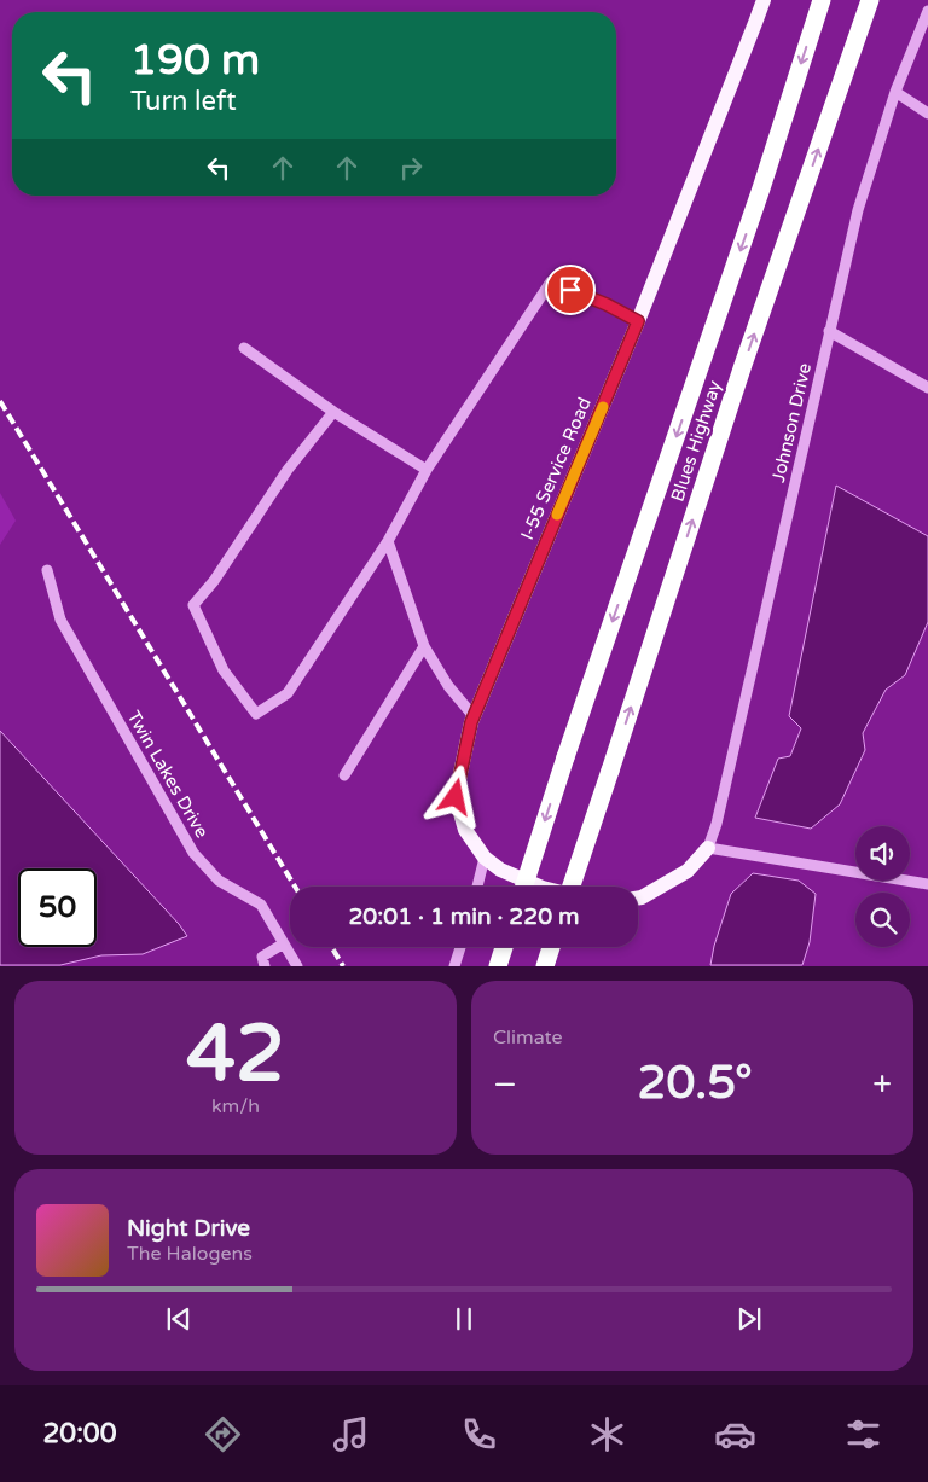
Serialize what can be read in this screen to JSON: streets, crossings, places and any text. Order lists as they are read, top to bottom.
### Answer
{
  "streets": {
    "highway": ["Blues Highway"],
    "main road": ["I-55 Service Road"],
    "street": ["Johnson Drive", "Twin Lakes Drive"]
  },
  "page": {
    "turn": ["190 m", "Turn left"],
    "limit": "50",
    "trip": "20:01 · 1 min · 220 m",
    "tile": [
      ["42", "km/h"],
      "Climate"
    ],
    "heat": ["−", "20.5°", "+"],
    "song": ["Night Drive", "The Halogens"],
    "tabs": "20:00"
  }
}
